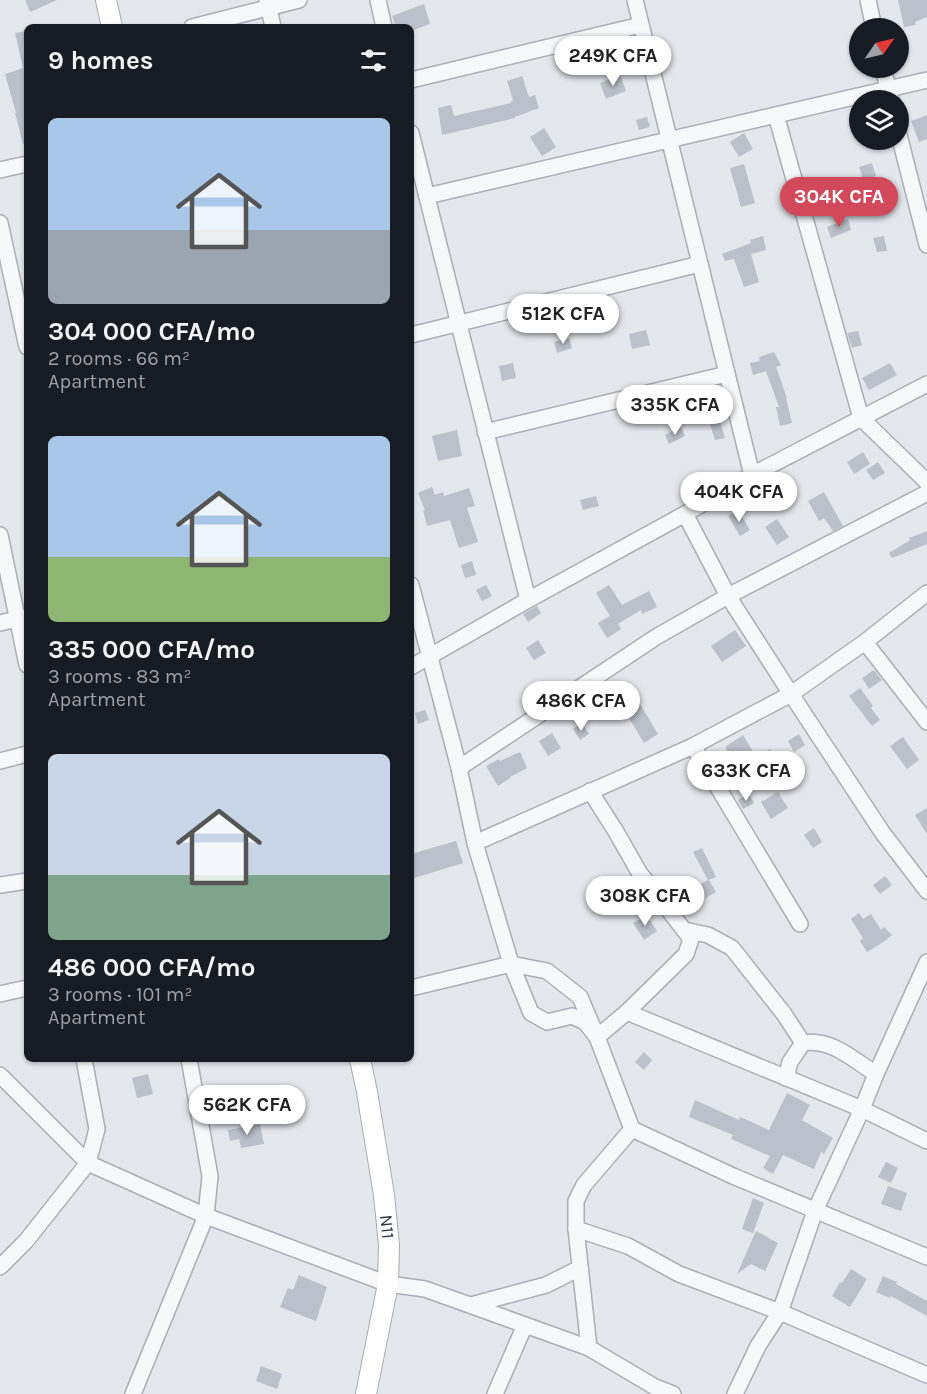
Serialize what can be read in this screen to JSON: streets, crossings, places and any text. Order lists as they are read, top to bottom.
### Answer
{
  "streets": {
    "main road": ["N11"]
  },
  "north": "top right",
  "page": {
    "heading": "9 homes",
    "price": [
      "249K CFA",
      "304K CFA",
      "512K CFA",
      "335K CFA",
      "404K CFA",
      "486K CFA",
      "633K CFA",
      "308K CFA",
      "562K CFA"
    ],
    "list": [
      {
        "name": "304 000 CFA/mo",
        "note": "2 rooms · 66 m² · Apartment"
      },
      {
        "name": "335 000 CFA/mo",
        "note": "3 rooms · 83 m² · Apartment"
      },
      {
        "name": "486 000 CFA/mo",
        "note": "3 rooms · 101 m² · Apartment"
      }
    ]
  }
}
